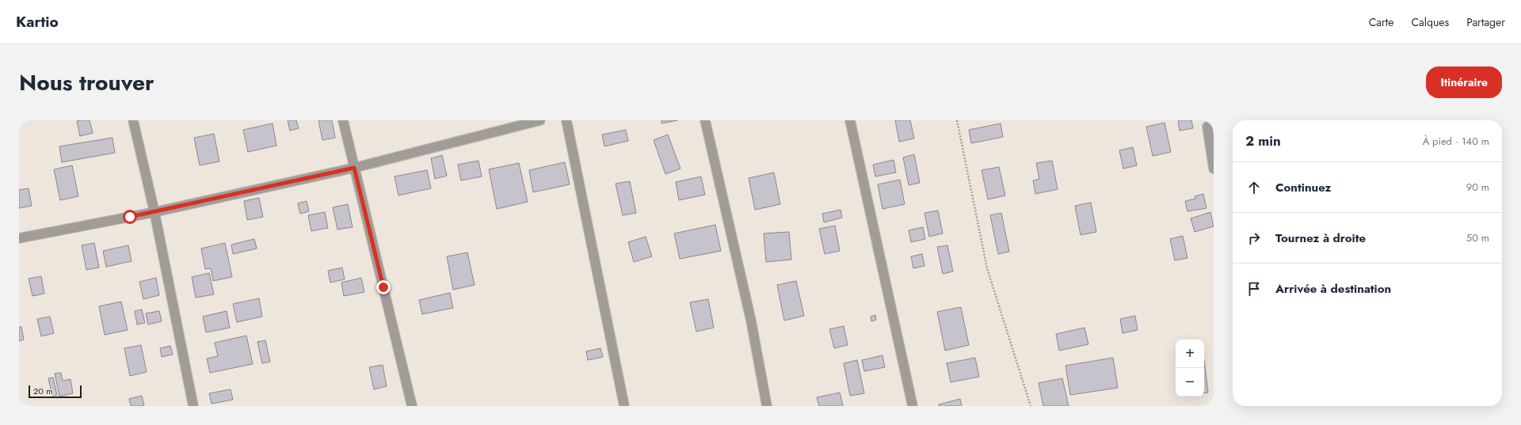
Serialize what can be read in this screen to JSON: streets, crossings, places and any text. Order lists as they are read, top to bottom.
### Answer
{
  "scale_bar": "20 m",
  "page": {
    "header": "Kartio",
    "nav": ["Carte", "Calques", "Partager"],
    "title": "Nous trouver",
    "buttons": "Itinéraire",
    "heading": ["2 min", "À pied · 140 m"],
    "list": [
      ["Continuez", "90 m"],
      ["Tournez à droite", "50 m"],
      "Arrivée à destination"
    ],
    "map_buttons": ["+", "−"],
    "scale": "20 m"
  }
}
